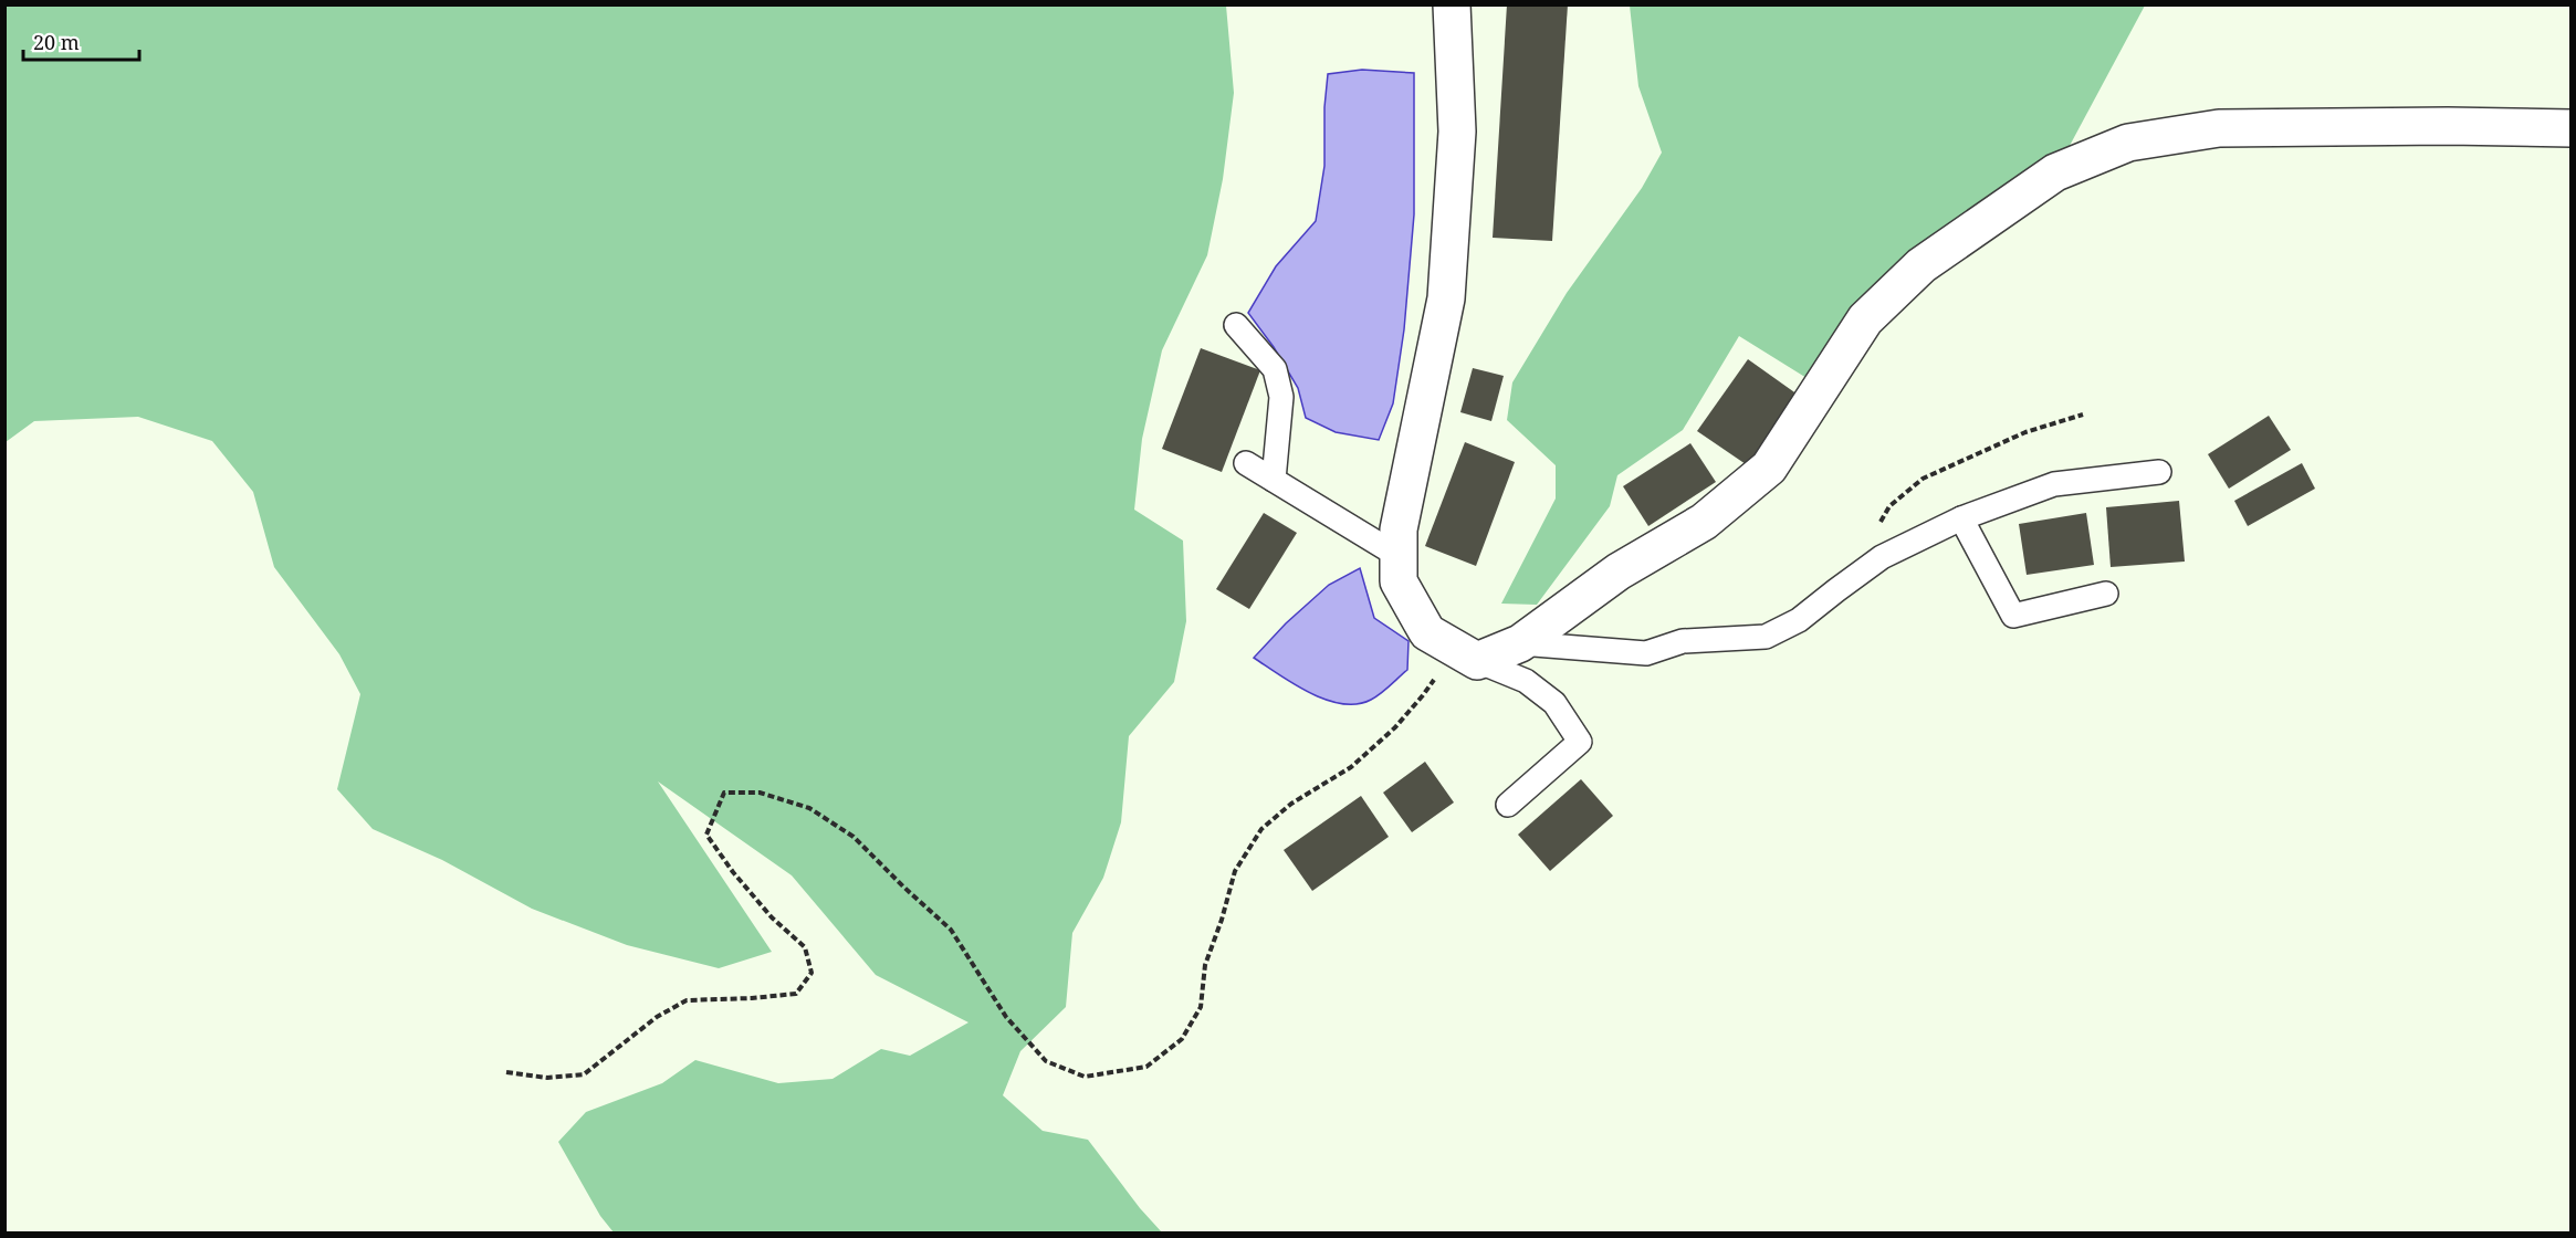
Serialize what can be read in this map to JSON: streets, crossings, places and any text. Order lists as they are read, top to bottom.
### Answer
{
  "scale_bar": "20 m"
}
